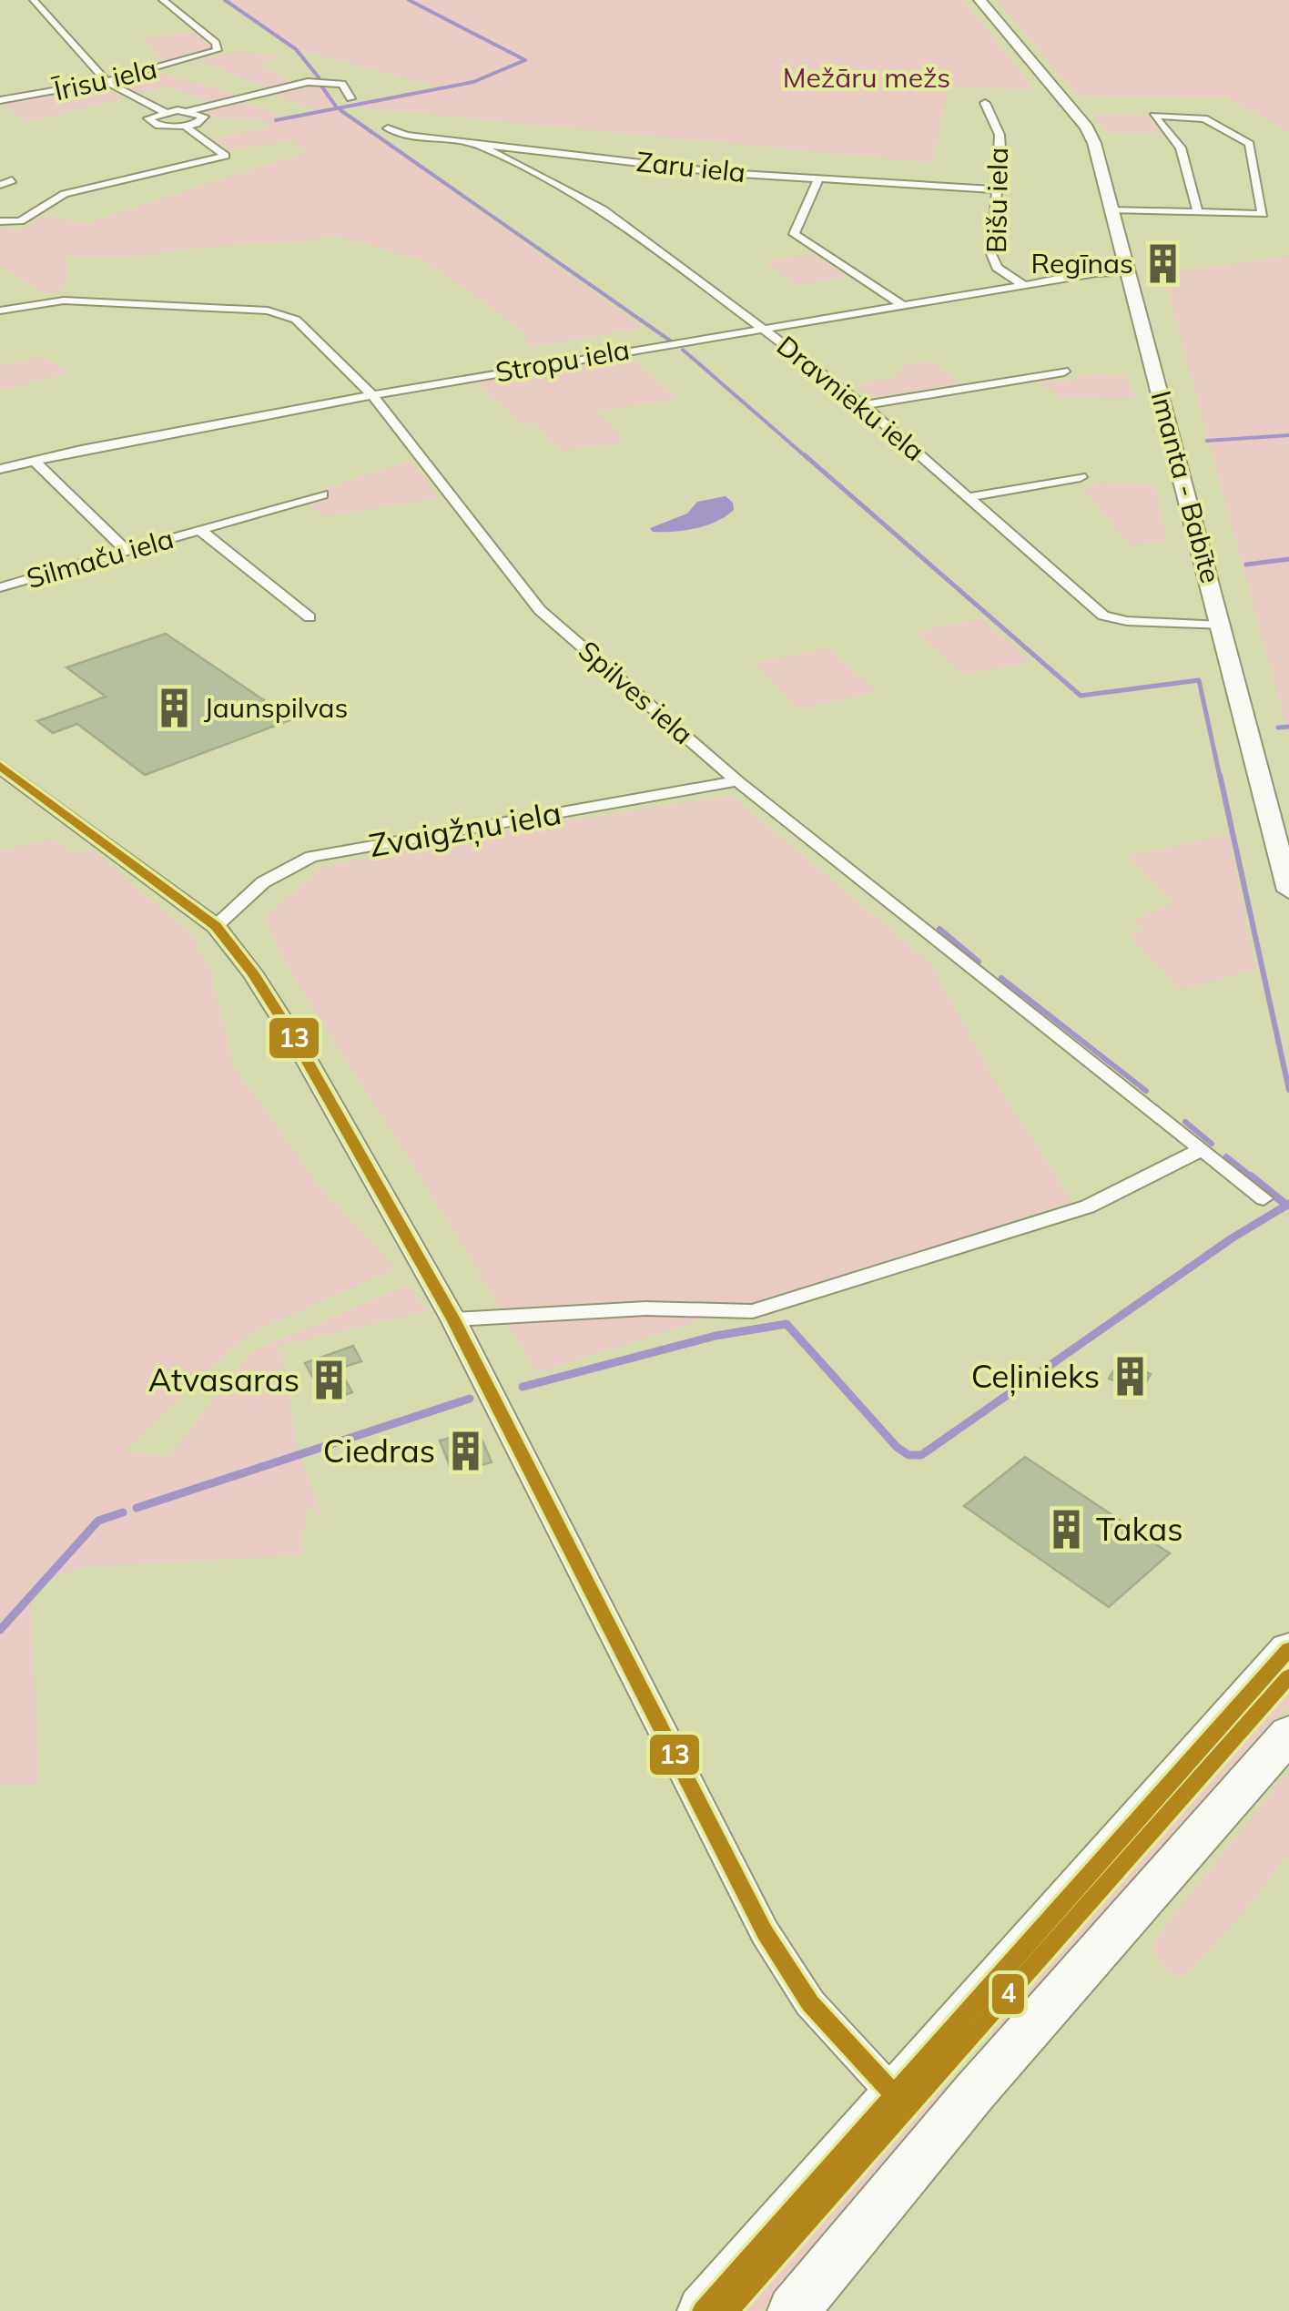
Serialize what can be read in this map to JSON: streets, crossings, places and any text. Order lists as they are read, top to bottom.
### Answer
{
  "streets": {
    "main road": ["Imanta - Babīte"],
    "street": [
      "Īrisu iela",
      "Zaru iela",
      "Bišu iela",
      "Stropu iela",
      "Dravnieku iela",
      "Silmaču iela",
      "Spilves iela",
      "Zvaigžņu iela"
    ]
  },
  "crossings": [
    ["Zaru iela", "Bišu iela"],
    ["Zaru iela", "Dravnieku iela"],
    ["Bišu iela", "Stropu iela"],
    ["Stropu iela", "Dravnieku iela"],
    ["Stropu iela", "Imanta - Babīte"],
    ["Stropu iela", "Spilves iela"],
    ["Dravnieku iela", "Imanta - Babīte"],
    ["Spilves iela", "Zvaigžņu iela"]
  ],
  "parks": ["Mežāru mežs"],
  "places": {
    "building": [
      "Regīnas",
      "Jaunspilvas",
      "Ceļinieks",
      "Atvasaras",
      "Ciedras",
      "Takas"
    ]
  },
  "lines": ["transit line 13", "transit line 4"]
}
